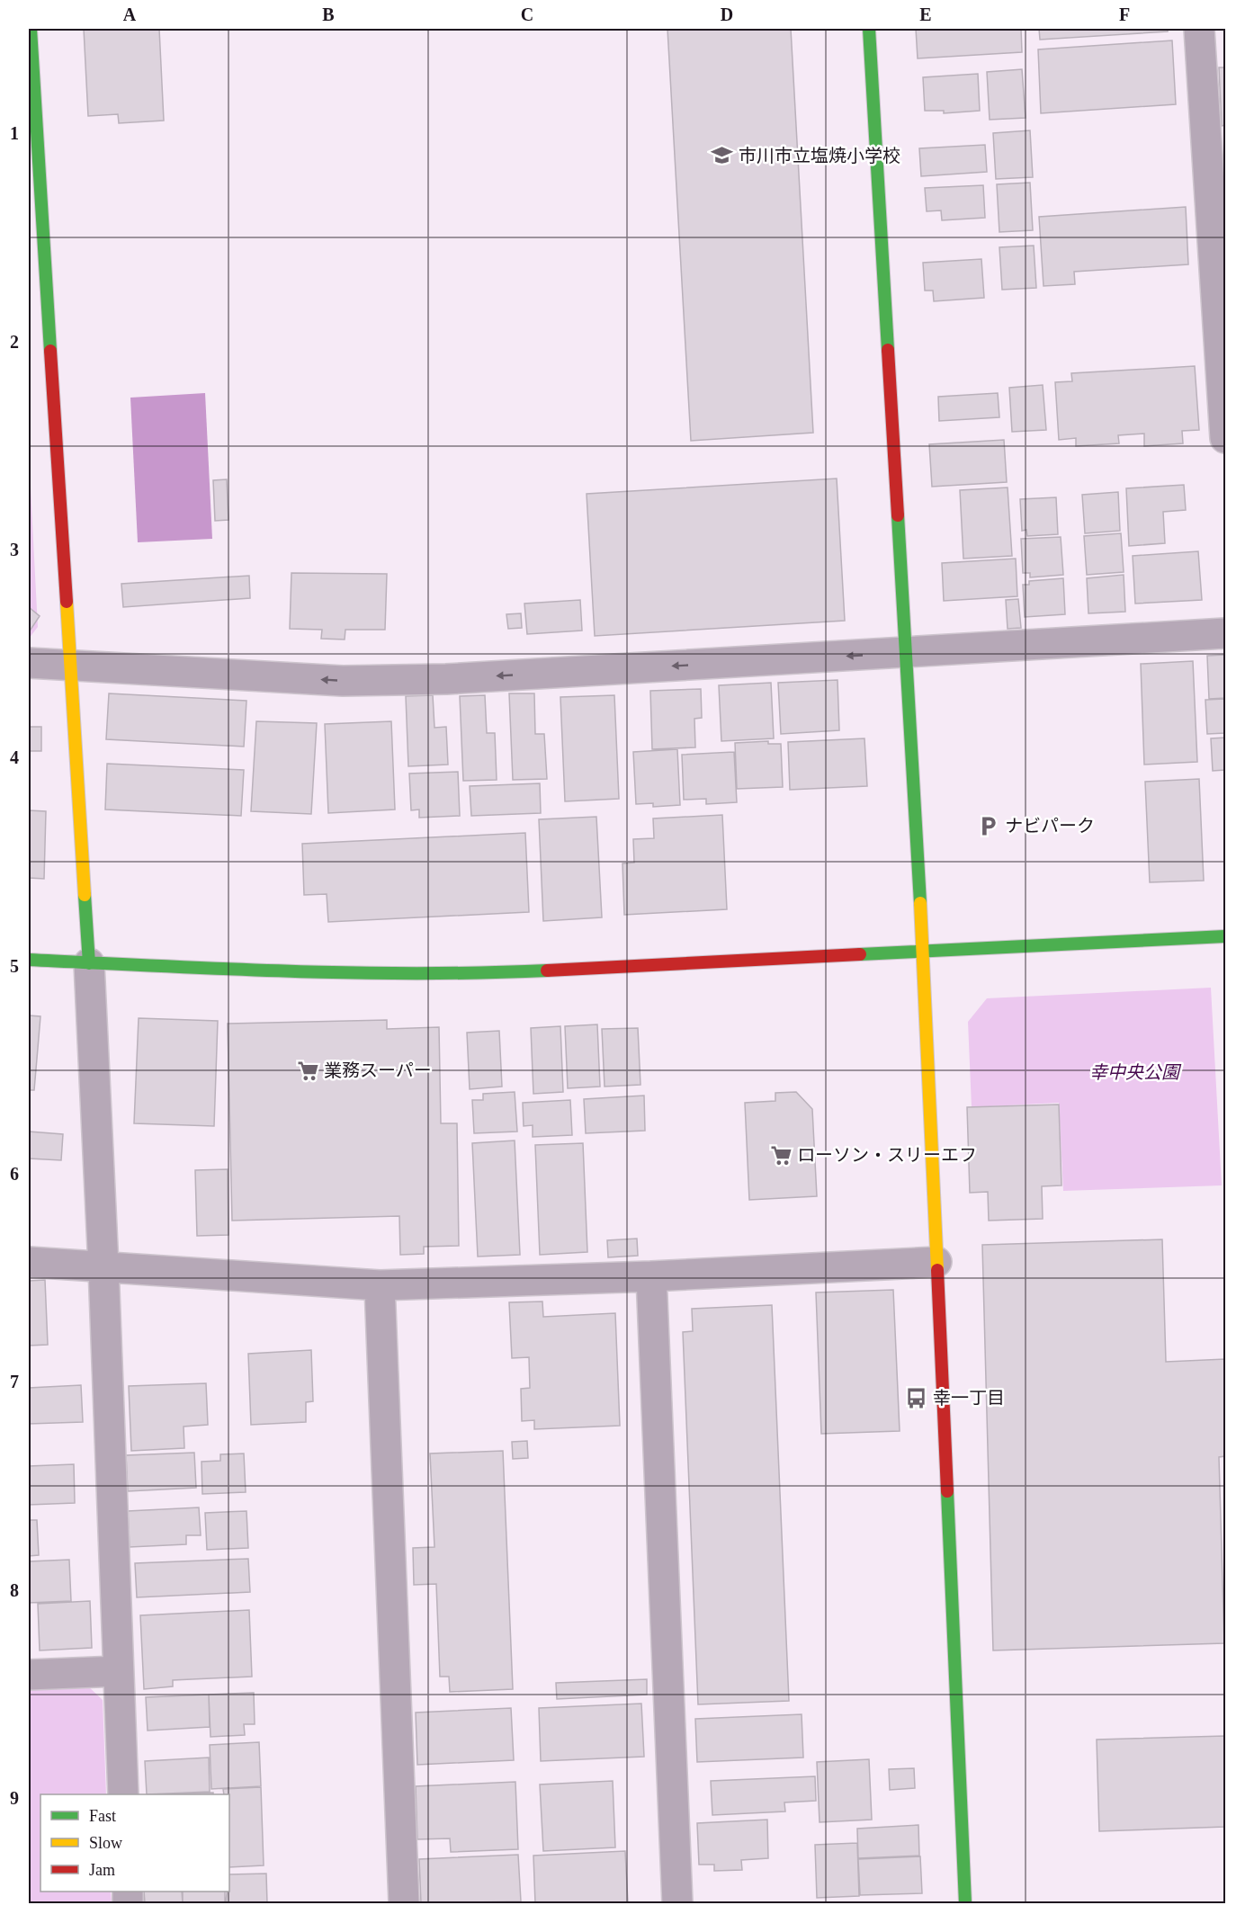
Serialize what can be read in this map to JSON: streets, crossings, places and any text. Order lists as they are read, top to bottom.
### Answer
{
  "parks": ["幸中央公園"],
  "places": {
    "school or university": ["市川市立塩焼小学校"],
    "parking": ["ナビパーク"],
    "supermarket": ["業務スーパー", "ローソン・スリーエフ"],
    "bus stop": ["幸一丁目"]
  },
  "legend": ["Fast", "Slow", "Jam"],
  "grid": {
    "columns": [
      "A",
      "B",
      "C",
      "D",
      "E",
      "F"
    ],
    "rows": [
      "1",
      "2",
      "3",
      "4",
      "5",
      "6",
      "7",
      "8",
      "9"
    ]
  }
}
